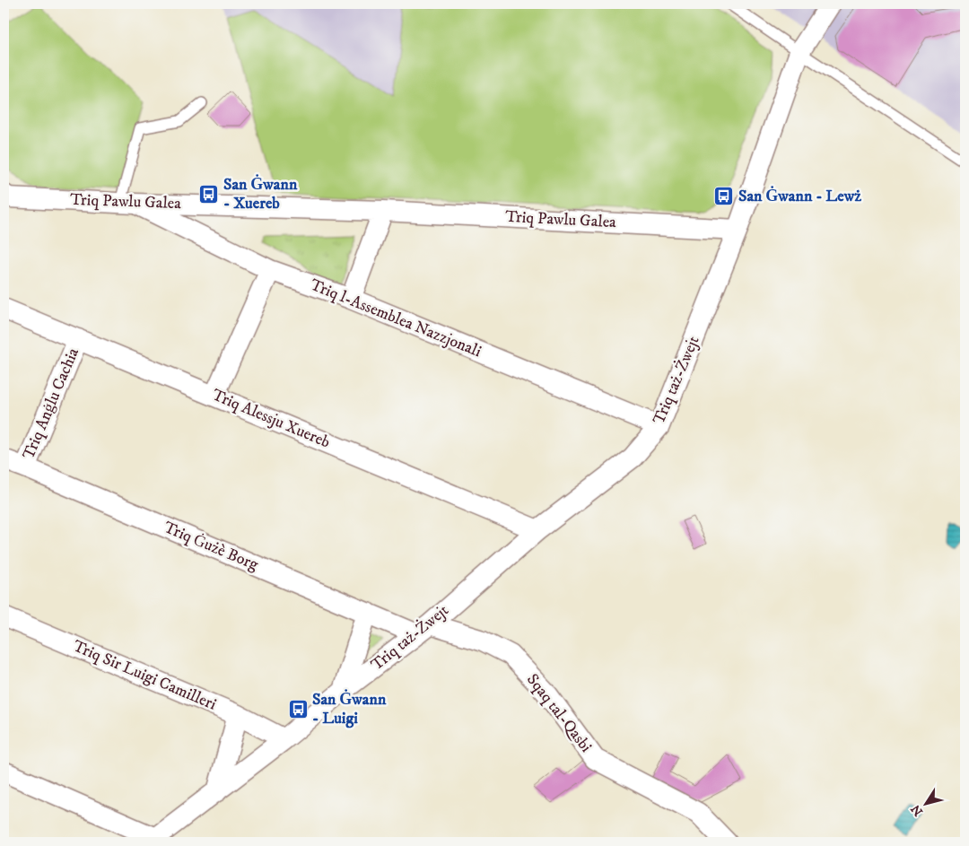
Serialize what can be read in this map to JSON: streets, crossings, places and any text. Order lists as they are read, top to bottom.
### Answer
{
  "streets": {
    "street": [
      "Triq Pawlu Galea",
      "Triq l-Assemblea Nazzjonali",
      "Triq taż-Żwejt",
      "Triq Anġlu Cachia",
      "Triq Alessju Xuereb",
      "Triq Ġużè Borg",
      "Triq Sir Luigi Camilleri",
      "Sqaq tal-Qasbi"
    ]
  },
  "crossings": [
    ["Triq Pawlu Galea", "Triq l-Assemblea Nazzjonali"],
    ["Triq Pawlu Galea", "Triq taż-Żwejt"],
    ["Triq l-Assemblea Nazzjonali", "Triq taż-Żwejt"],
    ["Triq taż-Żwejt", "Triq Alessju Xuereb"],
    ["Triq taż-Żwejt", "Triq Ġużè Borg"],
    ["Triq taż-Żwejt", "Triq Sir Luigi Camilleri"],
    ["Triq taż-Żwejt", "Sqaq tal-Qasbi"],
    ["Triq Anġlu Cachia", "Triq Alessju Xuereb"],
    ["Triq Anġlu Cachia", "Triq Ġużè Borg"],
    ["Triq Ġużè Borg", "Sqaq tal-Qasbi"]
  ],
  "places": {
    "bus stop": ["San Ġwann - Xuereb", "San Ġwann - Lewż", "San Ġwann - Luigi"]
  },
  "north": "bottom left"
}
